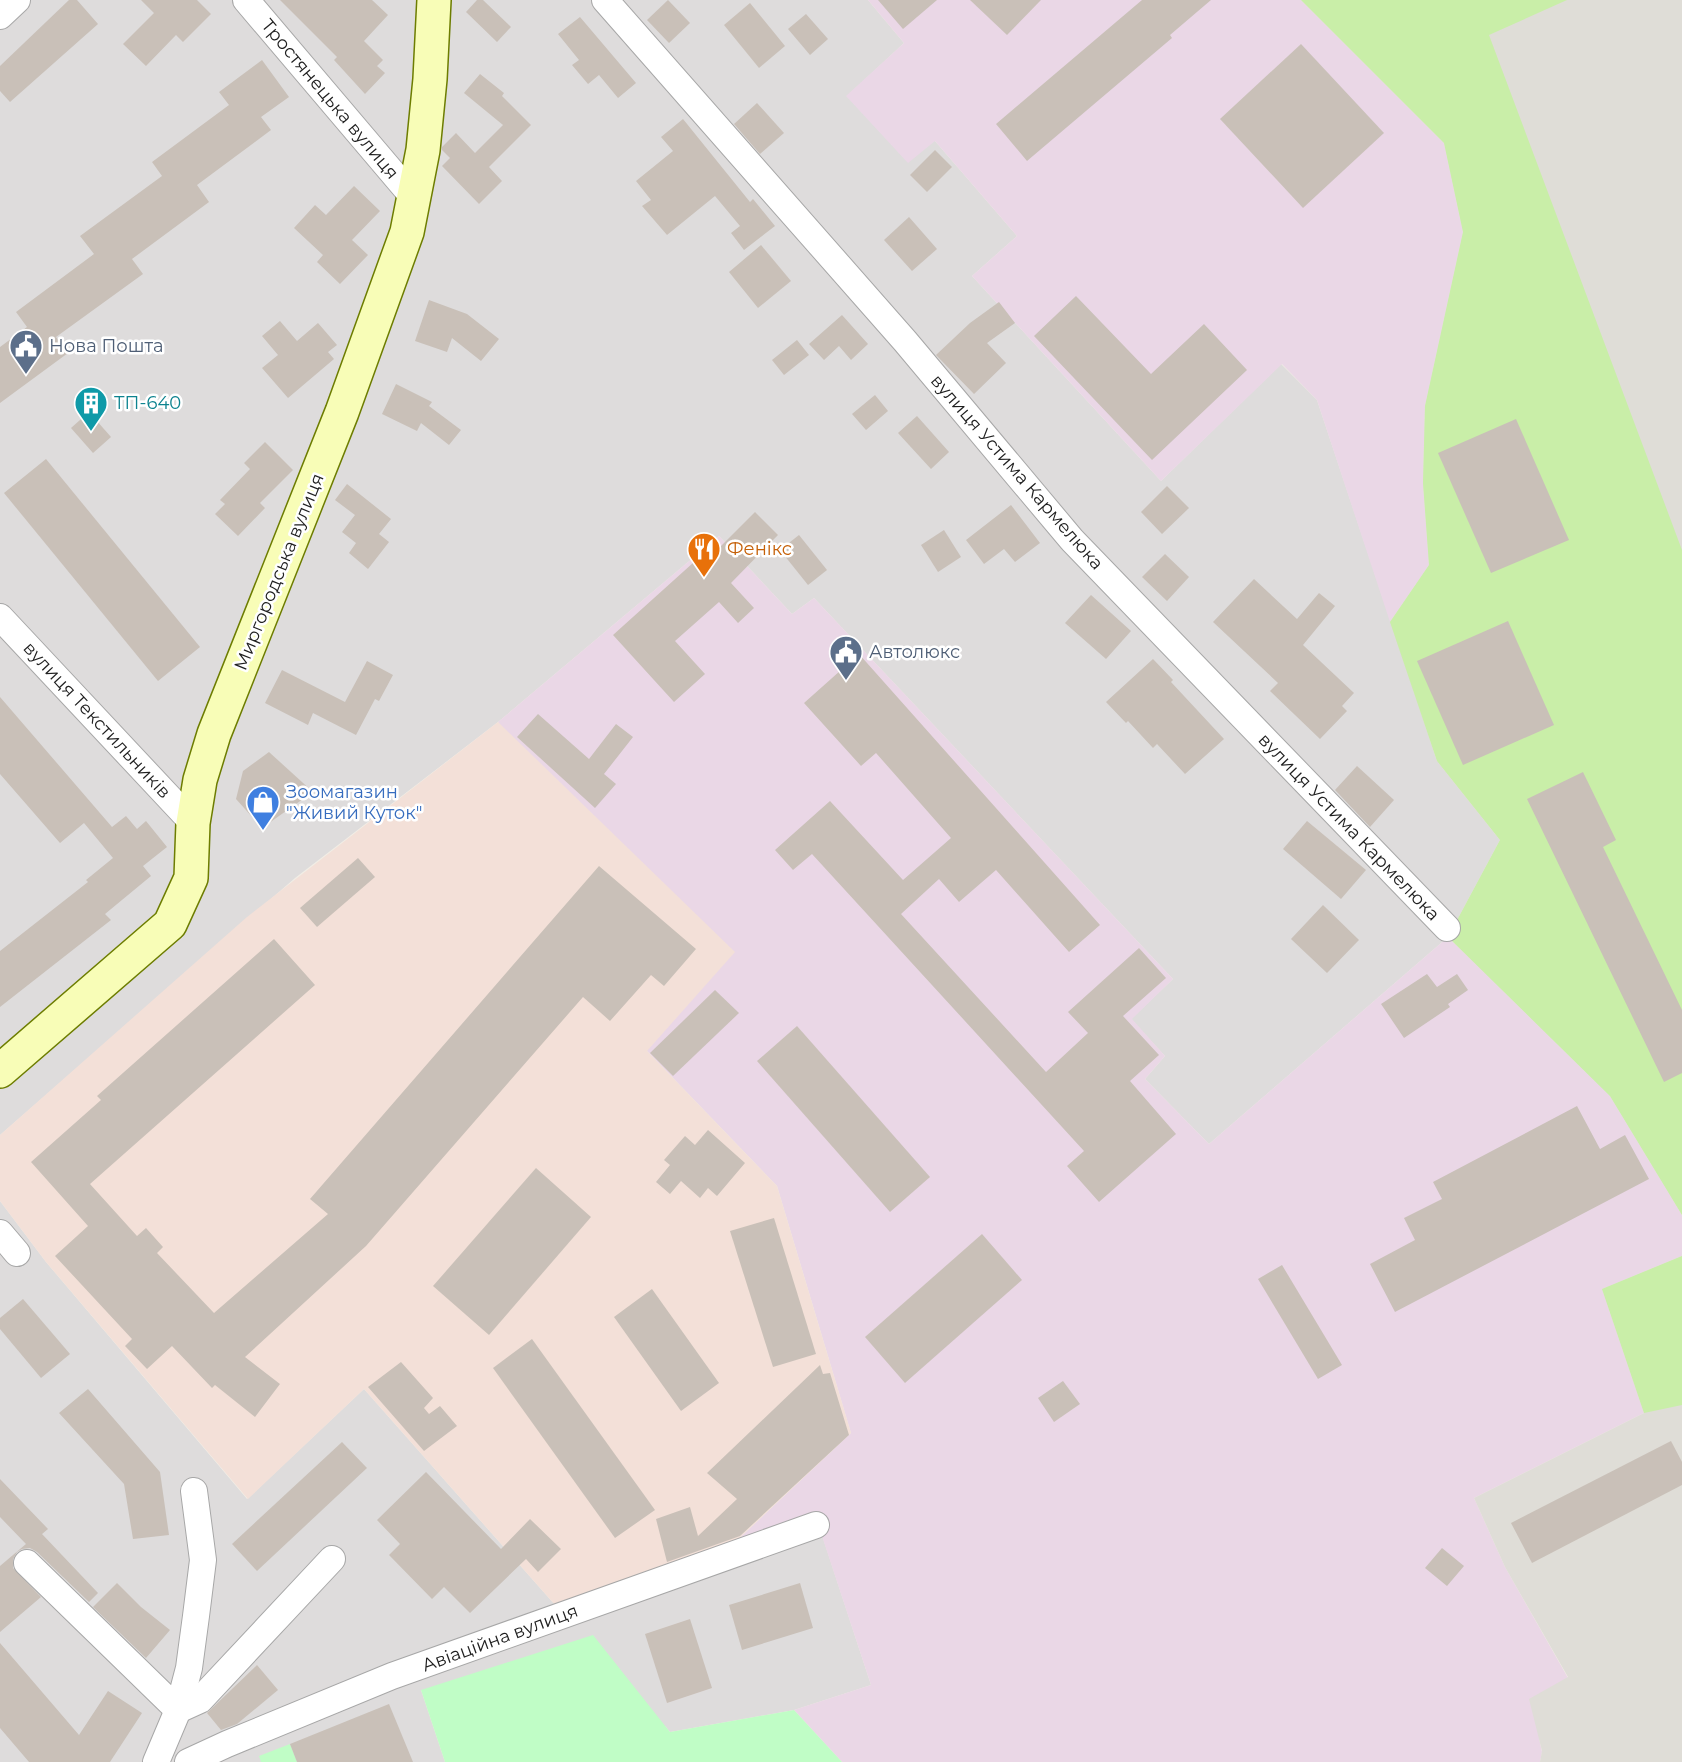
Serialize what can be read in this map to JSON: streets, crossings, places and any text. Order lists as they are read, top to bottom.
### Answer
{
  "streets": {
    "main road": ["Миргородська вулиця"],
    "street": [
      "Тростянецька вулиця",
      "вулиця Устима Кармелюка",
      "вулиця Текстильників",
      "Авіаційна вулиця"
    ]
  },
  "crossings": [
    ["Тростянецька вулиця", "Миргородська вулиця"],
    ["Миргородська вулиця", "вулиця Текстильників"]
  ],
  "places": {
    "public building": ["Нова Пошта", "Автолюкс"],
    "building": ["ТП-640"],
    "restaurant": ["Фенікс"],
    "shop": ["Зоомагазин \"Живий Куток\""]
  }
}
